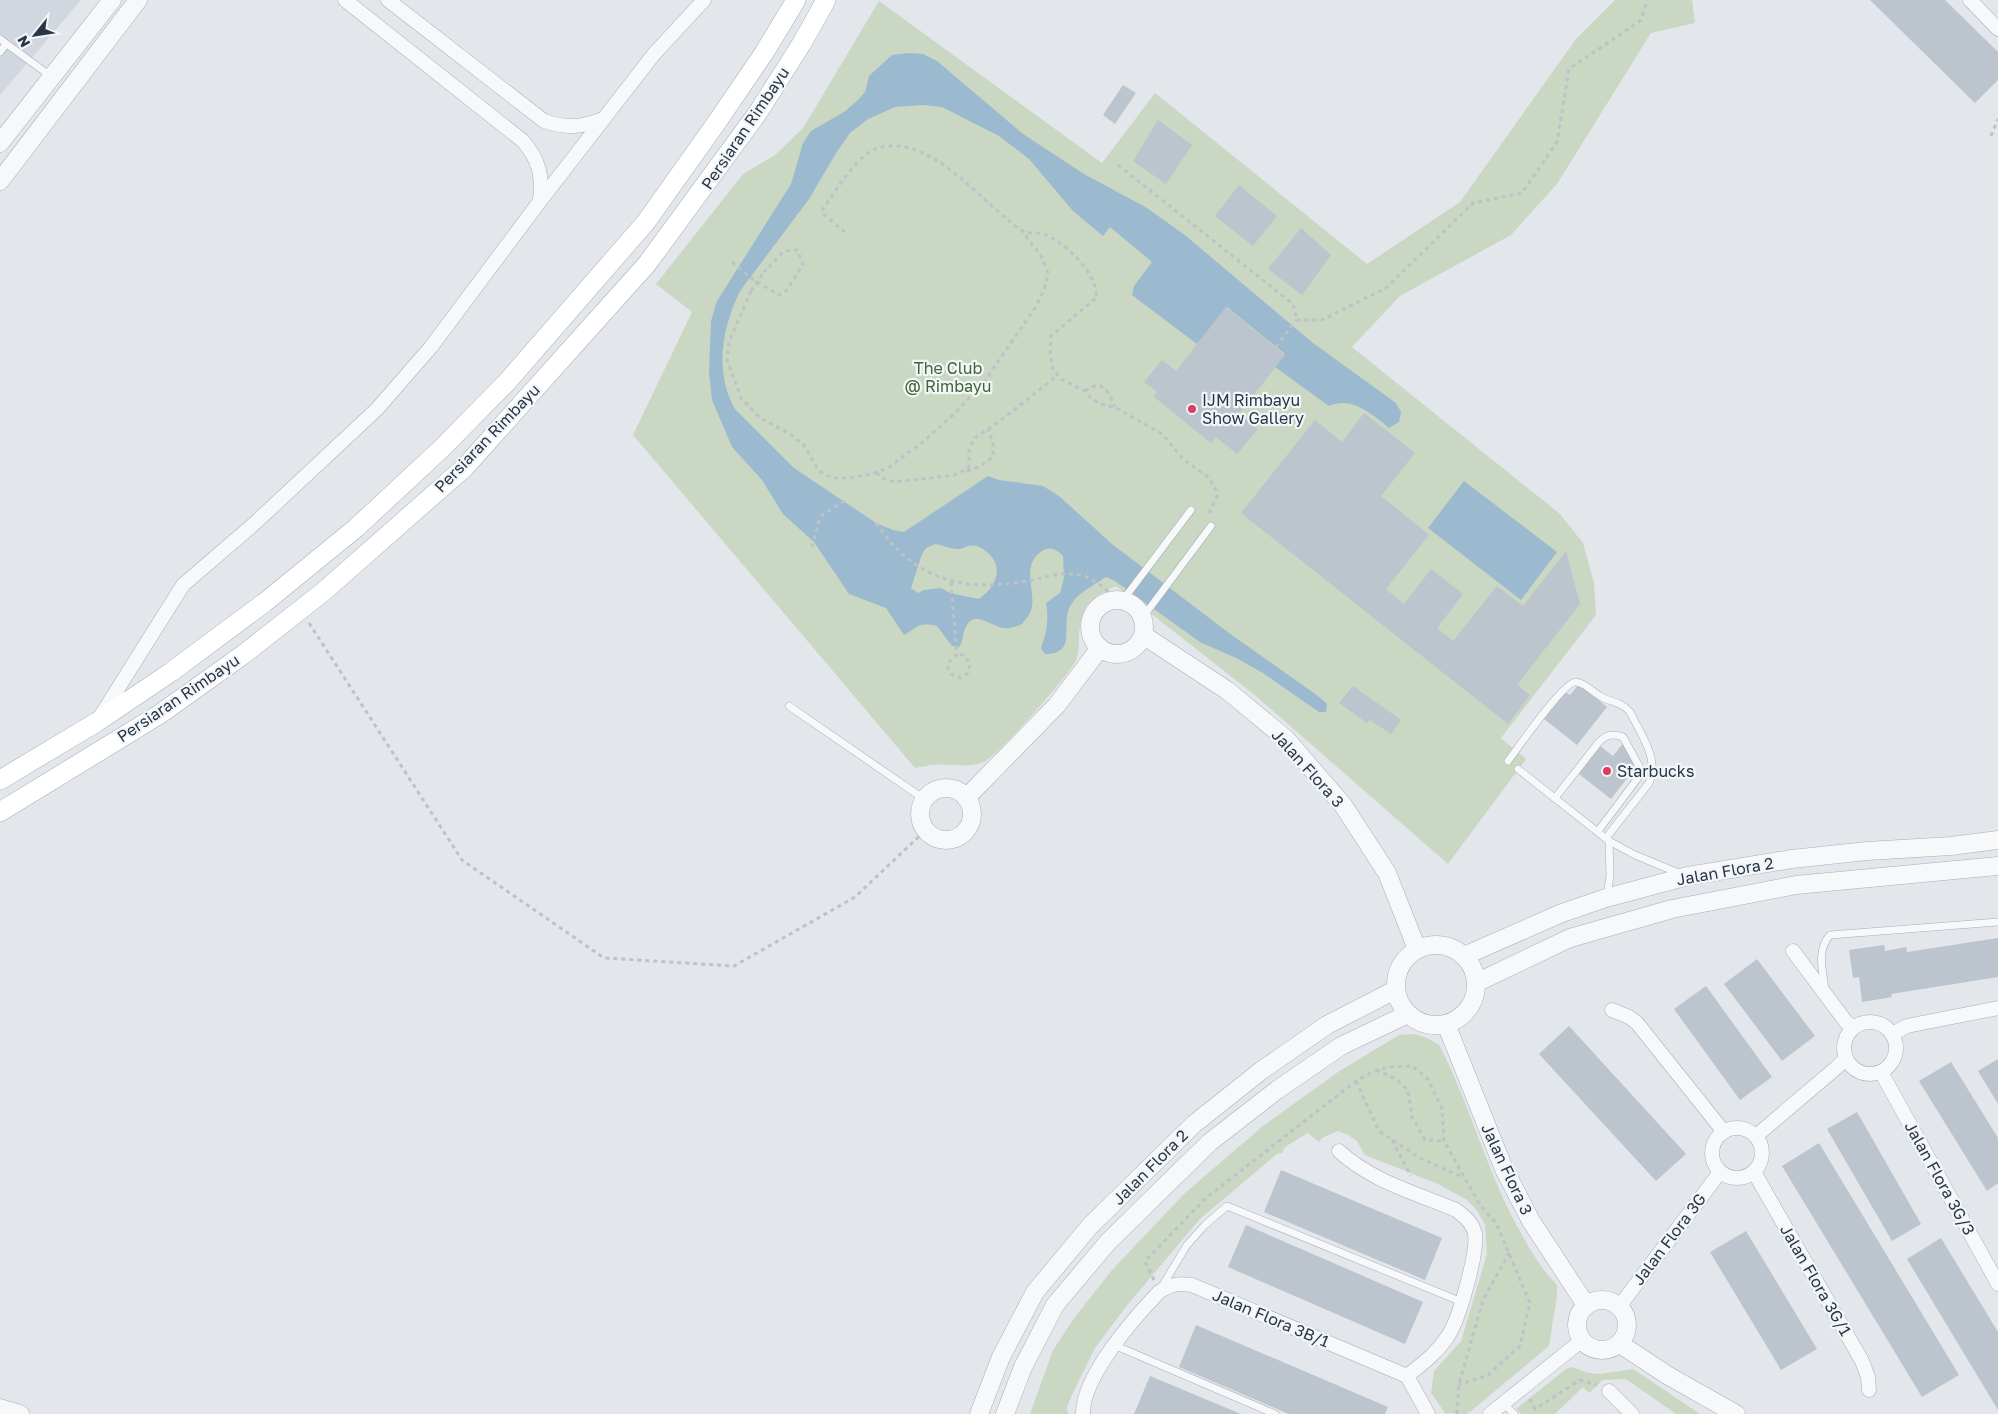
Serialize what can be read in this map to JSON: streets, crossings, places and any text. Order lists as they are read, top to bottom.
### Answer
{
  "streets": {
    "main road": ["Persiaran Rimbayu"],
    "street": [
      "Jalan Flora 3",
      "Jalan Flora 2",
      "Jalan Flora 3G/3",
      "Jalan Flora 3G",
      "Jalan Flora 3G/1",
      "Jalan Flora 3B/1"
    ]
  },
  "crossings": [
    ["Jalan Flora 3", "Jalan Flora 2"],
    ["Jalan Flora 3", "Jalan Flora 3G"],
    ["Jalan Flora 3G", "Jalan Flora 3G/1"]
  ],
  "parks": ["The Club @ Rimbayu"],
  "places": ["IJM Rimbayu Show Gallery", "Starbucks"],
  "north": "bottom left"
}
